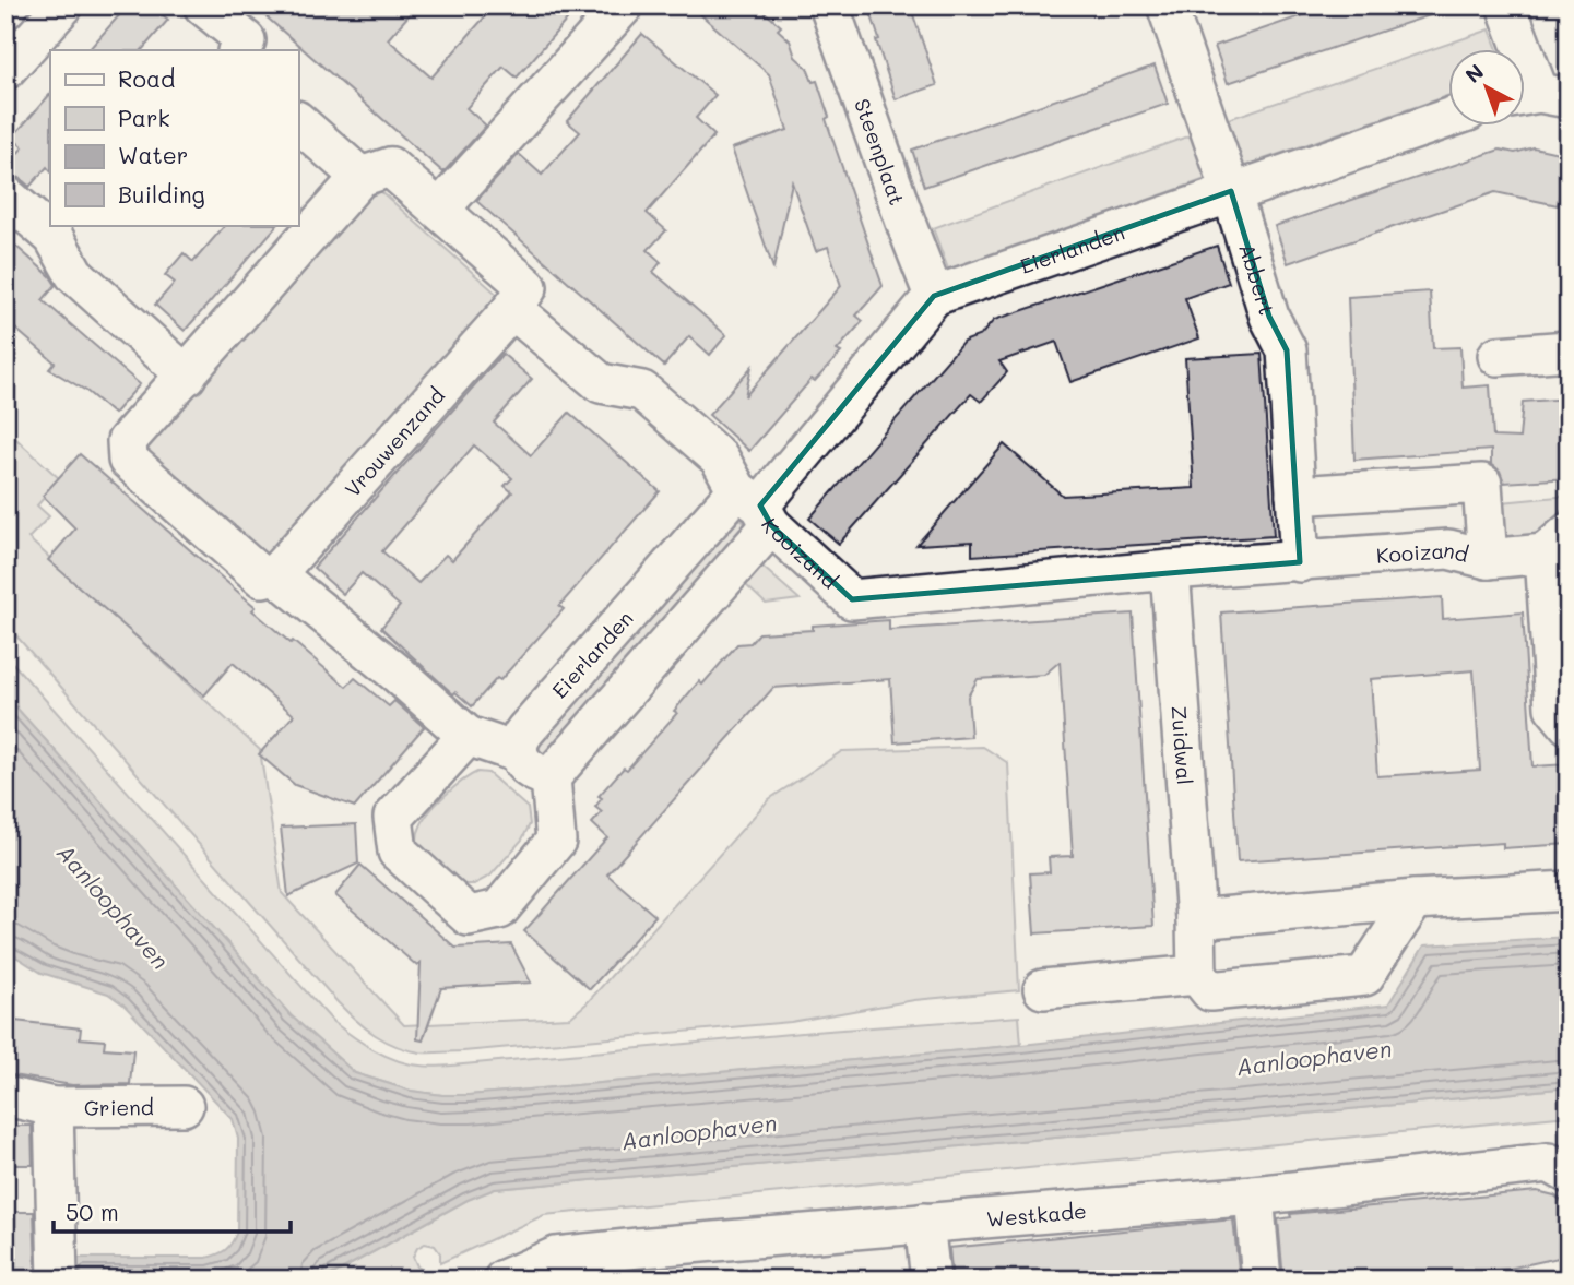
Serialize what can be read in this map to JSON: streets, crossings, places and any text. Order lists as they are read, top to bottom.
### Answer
{
  "streets": {
    "street": [
      "Steenplaat",
      "Eierlanden",
      "Abbert",
      "Vrouwenzand",
      "Kooizand",
      "Zuidwal",
      "Griend",
      "Westkade"
    ]
  },
  "crossings": [
    ["Steenplaat", "Eierlanden"],
    ["Eierlanden", "Abbert"],
    ["Eierlanden", "Kooizand"],
    ["Abbert", "Kooizand"],
    ["Vrouwenzand", "Kooizand"],
    ["Kooizand", "Zuidwal"]
  ],
  "water": ["Aanloophaven"],
  "legend": [
    "Road",
    "Park",
    "Water",
    "Building"
  ],
  "scale_bar": "50 m",
  "north": "top left"
}
